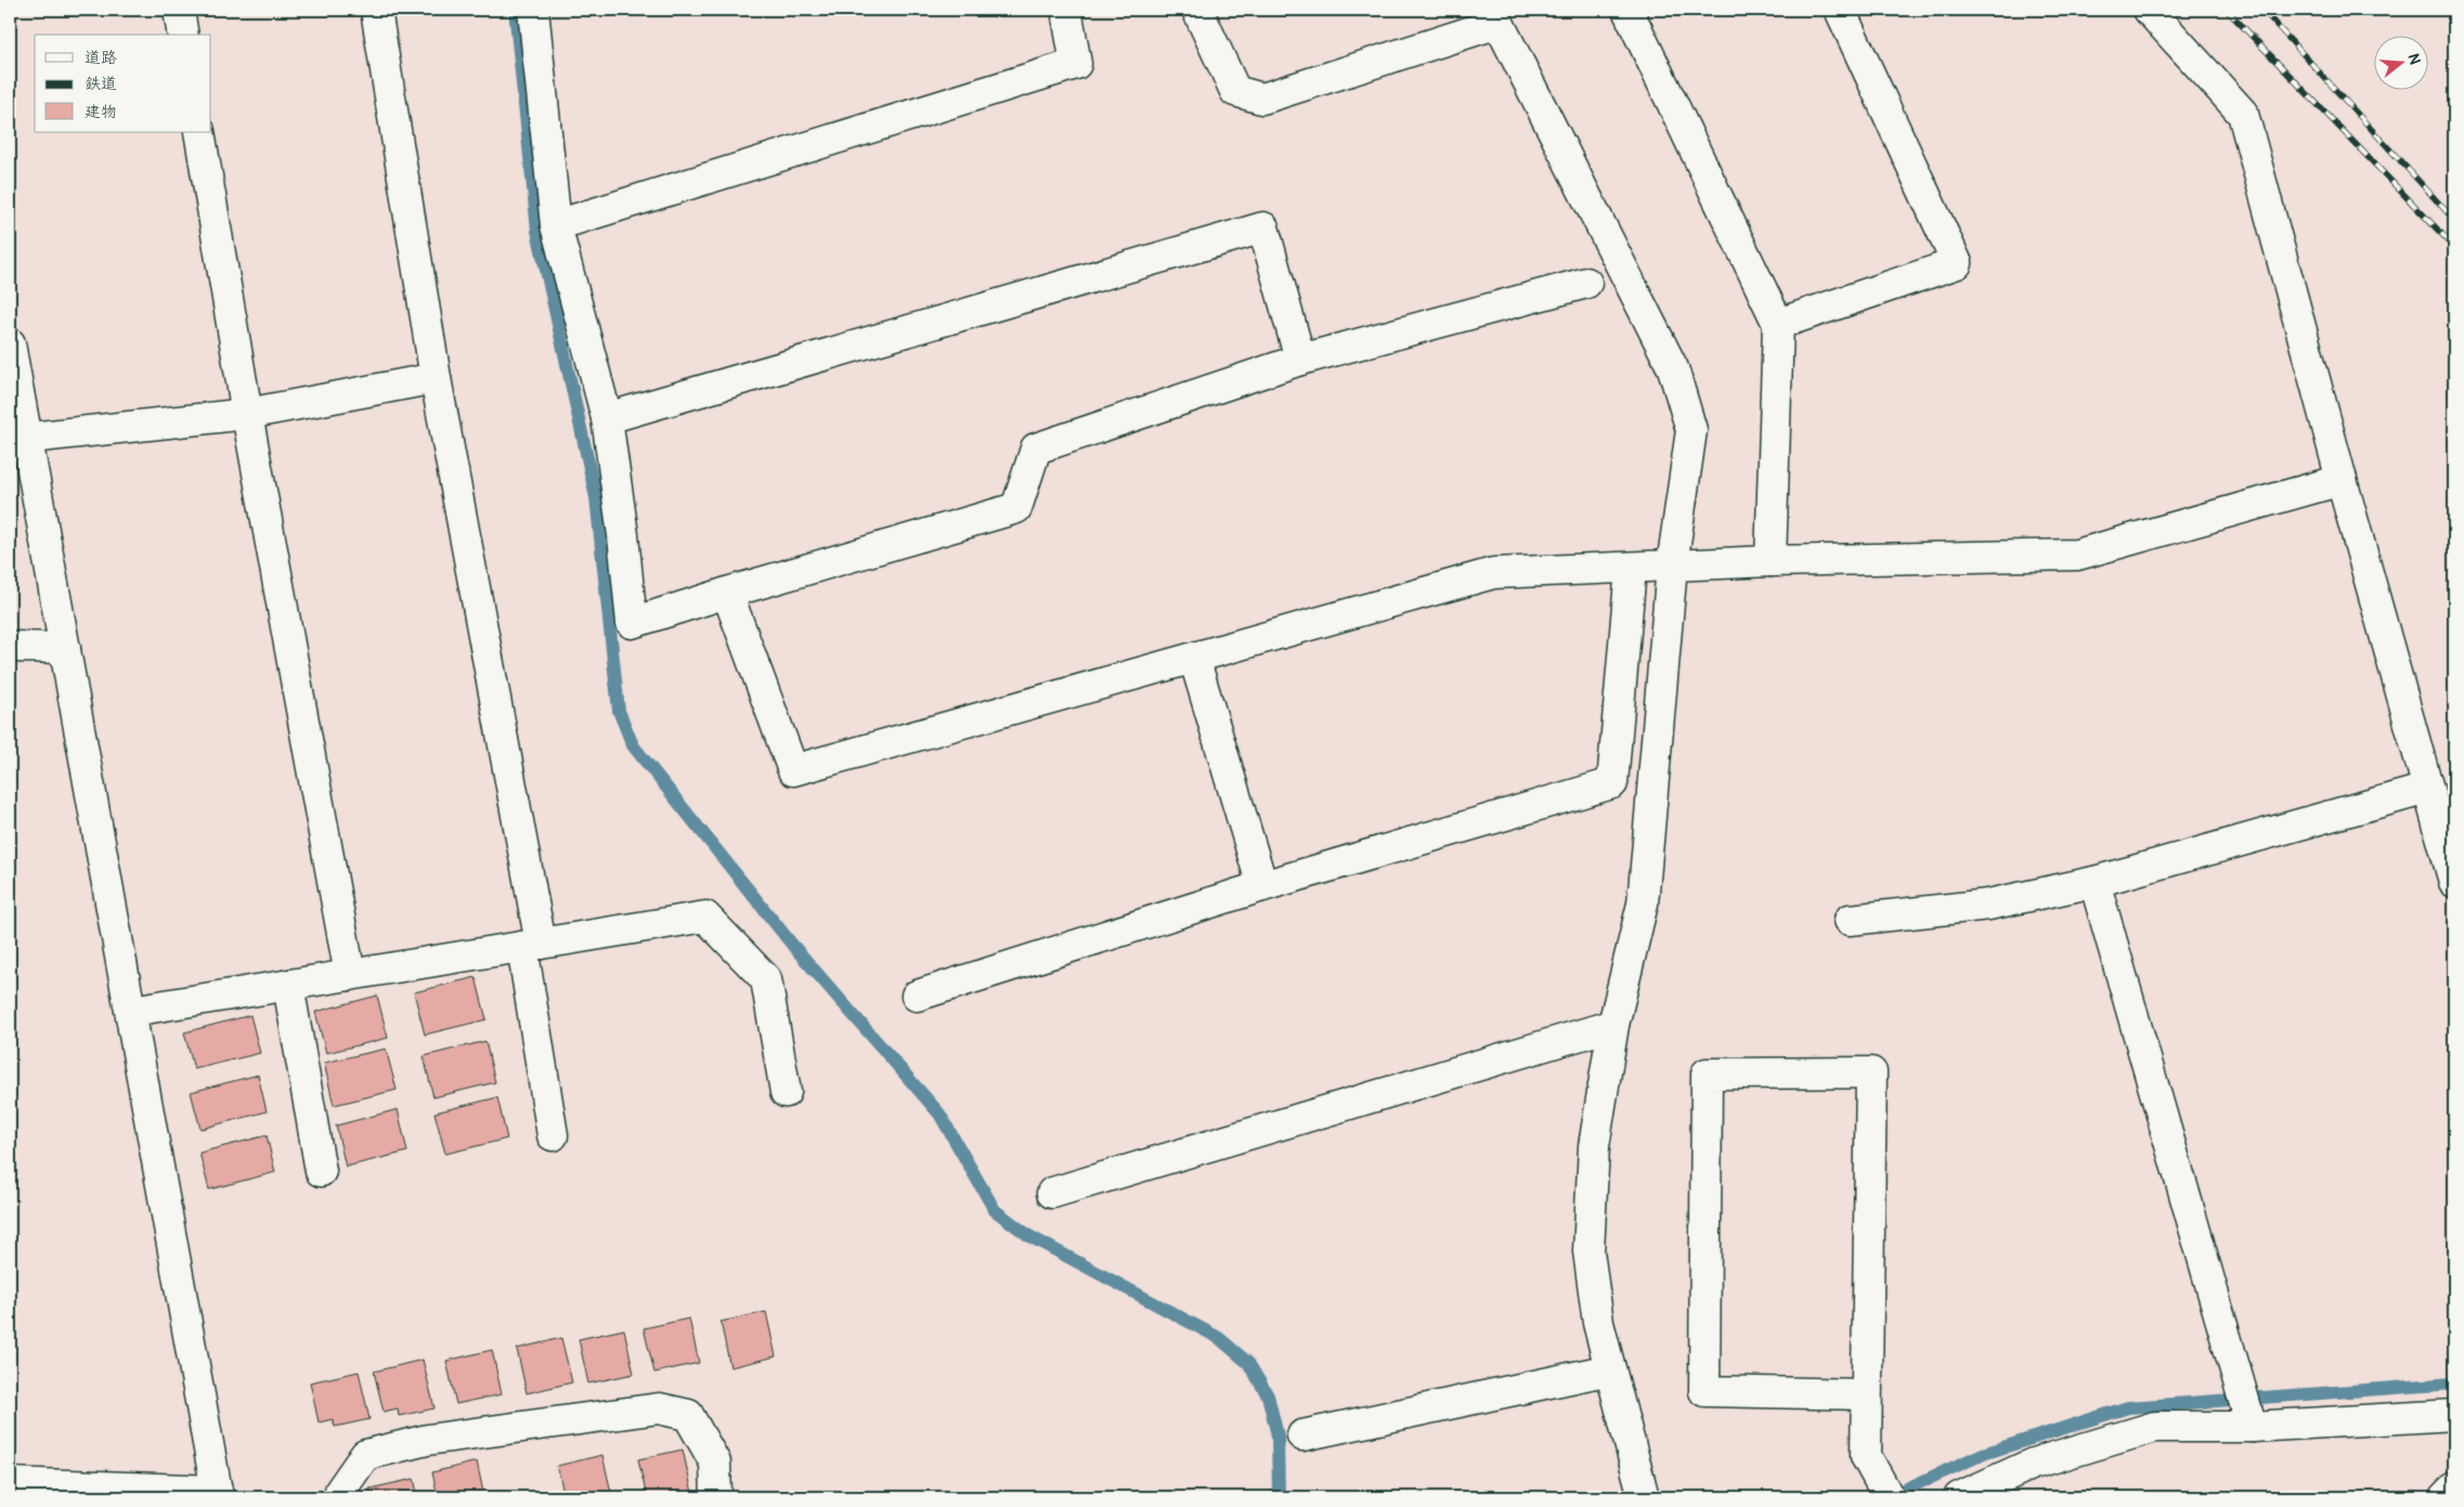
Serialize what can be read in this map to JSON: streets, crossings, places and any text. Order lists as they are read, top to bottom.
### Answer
{
  "legend": ["道路", "鉄道", "建物"],
  "north": "right"
}
